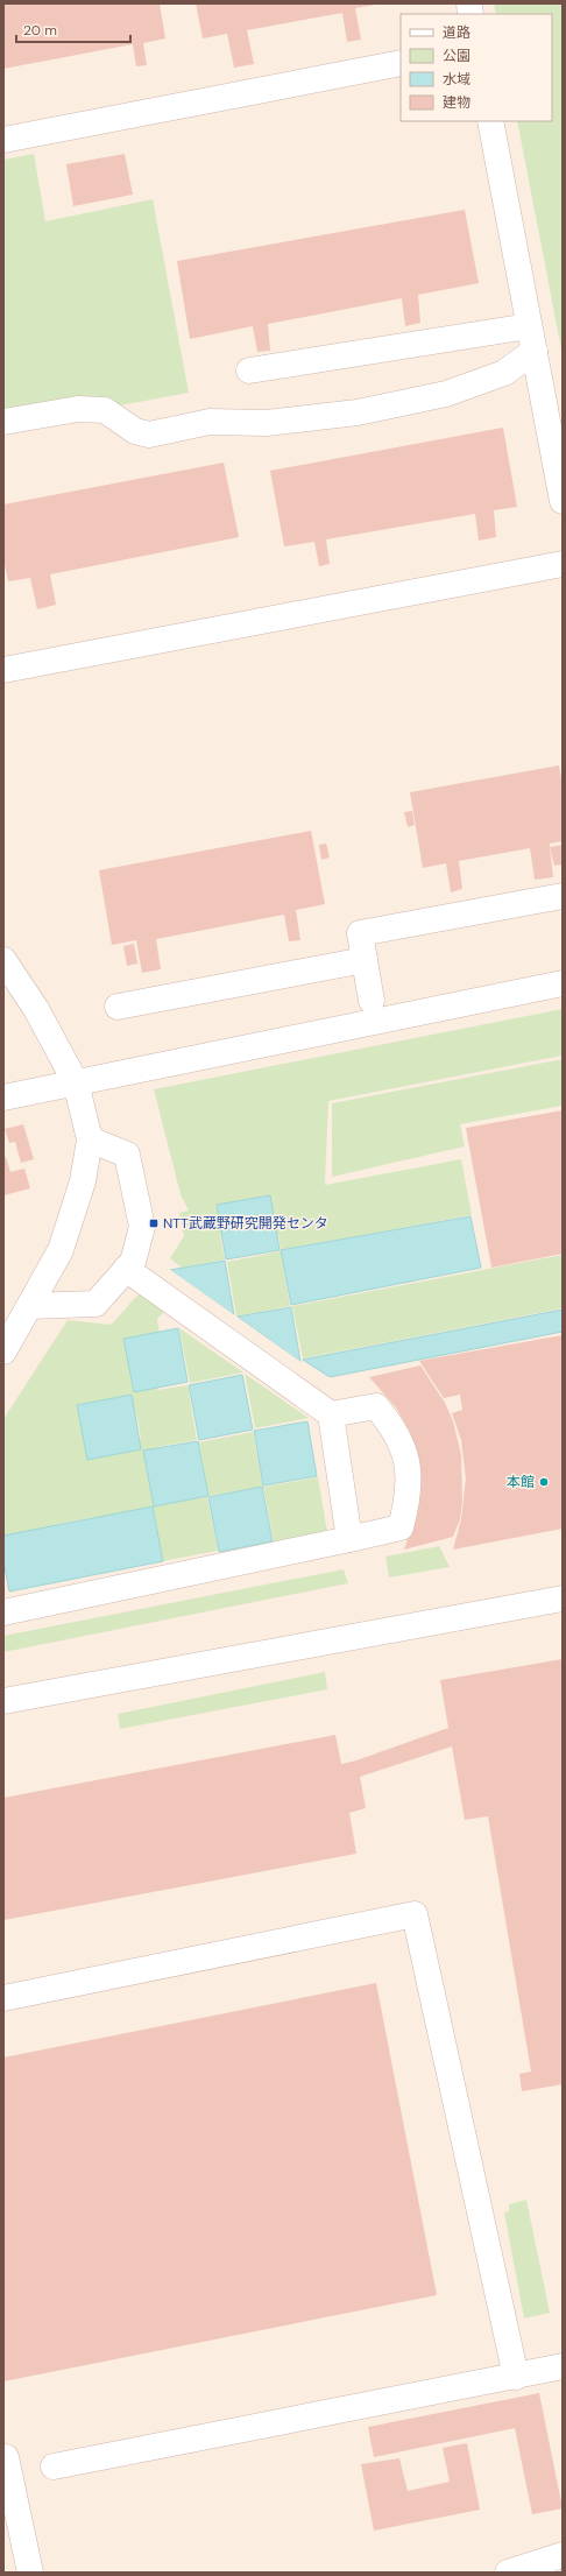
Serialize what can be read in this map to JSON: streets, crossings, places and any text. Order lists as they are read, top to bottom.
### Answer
{
  "places": {
    "transit": ["NTT武蔵野研究開発センタ"],
    "other": ["本館"]
  },
  "legend": [
    "道路",
    "公園",
    "水域",
    "建物"
  ],
  "scale_bar": "20 m"
}
